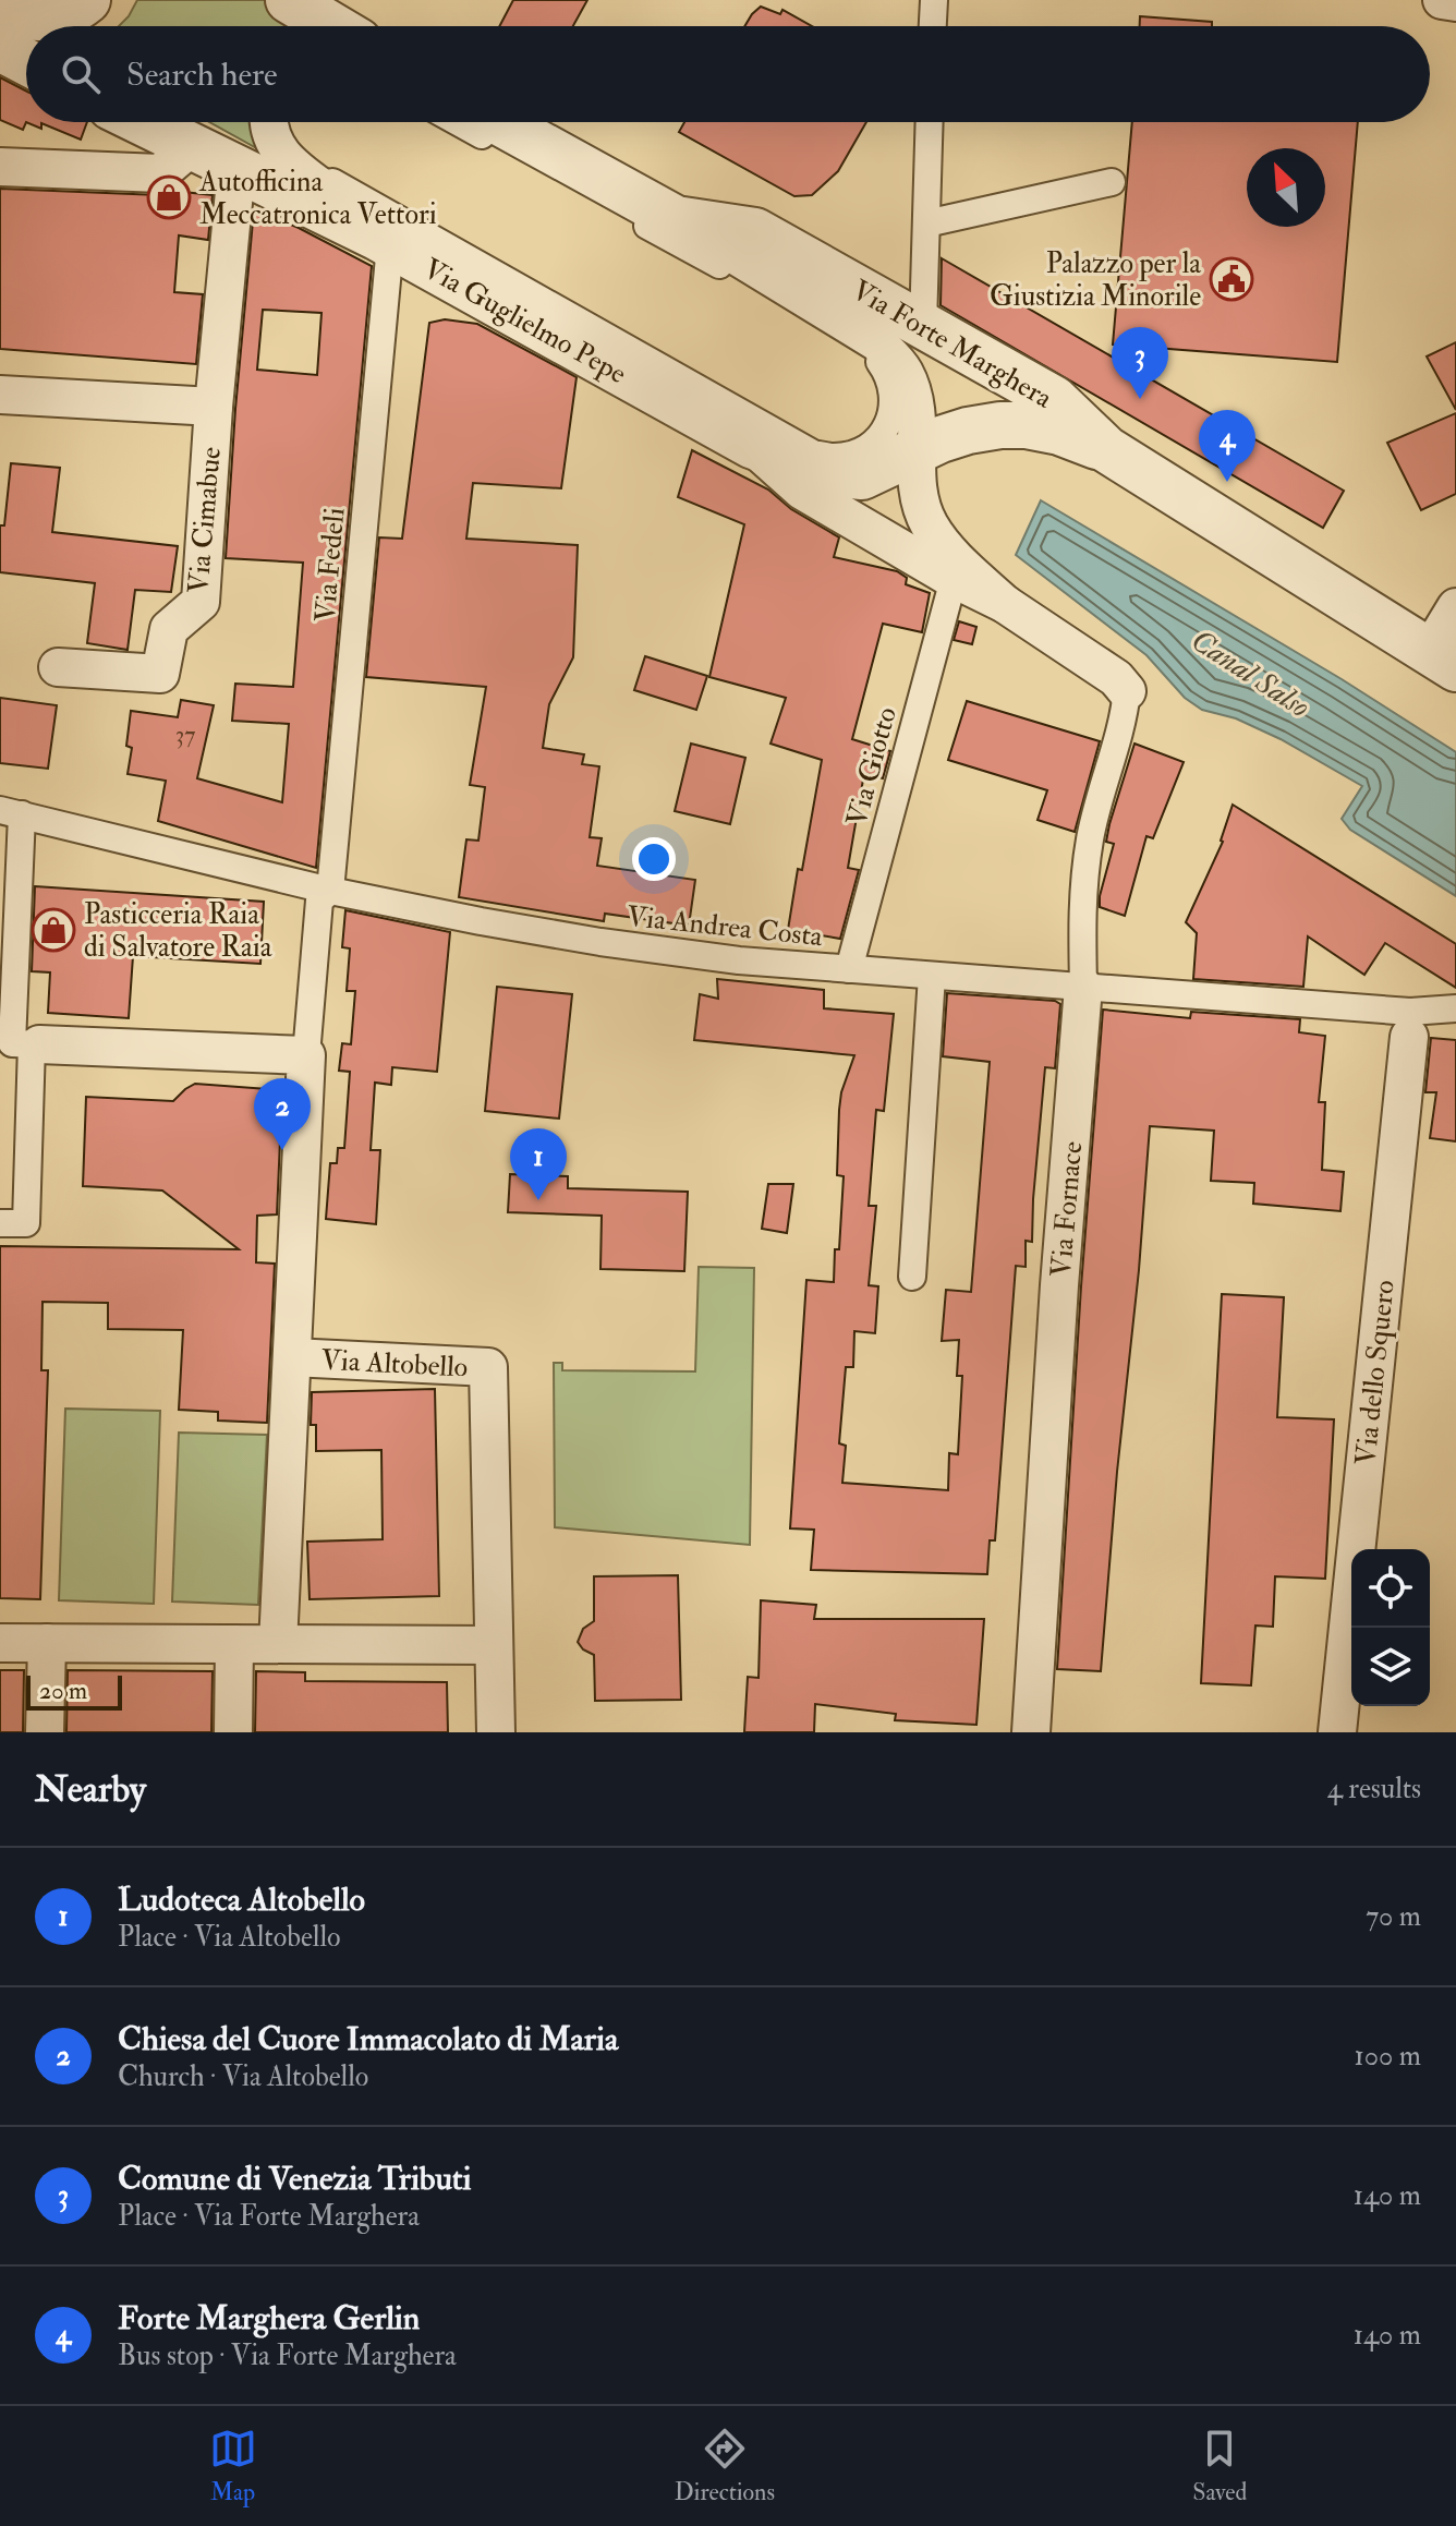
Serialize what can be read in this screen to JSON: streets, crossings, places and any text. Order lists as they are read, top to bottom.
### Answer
{
  "streets": {
    "street": [
      "Via Guglielmo Pepe",
      "Via Forte Marghera",
      "Via Cimabue",
      "Via Fedeli",
      "Via Giotto",
      "Via Andrea Costa",
      "Via Fornace",
      "Via Altobello",
      "Via dello Squero"
    ]
  },
  "crossings": [
    ["Via Guglielmo Pepe", "Via Forte Marghera"],
    ["Via Guglielmo Pepe", "Via Cimabue"],
    ["Via Guglielmo Pepe", "Via Fedeli"],
    ["Via Guglielmo Pepe", "Via Giotto"],
    ["Via Forte Marghera", "Via Giotto"],
    ["Via Fedeli", "Via Andrea Costa"],
    ["Via Fedeli", "Via Altobello"],
    ["Via Giotto", "Via Andrea Costa"],
    ["Via Andrea Costa", "Via Fornace"],
    ["Via Andrea Costa", "Via Altobello"],
    ["Via Andrea Costa", "Via dello Squero"]
  ],
  "water": ["Canal Salso"],
  "places": {
    "shop": ["Autofficina Meccatronica Vettori", "Pasticceria Raia di Salvatore Raia"],
    "public building": ["Palazzo per la Giustizia Minorile"]
  },
  "house_numbers": ["37"],
  "scale_bar": "20 m",
  "north": "top left",
  "page": {
    "search": "Search here",
    "pins": [
      "3",
      "4",
      "2",
      "1"
    ],
    "scale": "20 m",
    "heading": ["Nearby", "4 results"],
    "list": [
      {
        "mark": "1",
        "name": "Ludoteca Altobello",
        "note": "Place · Via Altobello",
        "value": "70 m"
      },
      {
        "mark": "2",
        "name": "Chiesa del Cuore Immacolato di Maria",
        "note": "Church · Via Altobello",
        "value": "100 m"
      },
      {
        "mark": "3",
        "name": "Comune di Venezia Tributi",
        "note": "Place · Via Forte Marghera",
        "value": "140 m"
      },
      {
        "mark": "4",
        "name": "Forte Marghera Gerlin",
        "note": "Bus stop · Via Forte Marghera",
        "value": "140 m"
      }
    ],
    "nav": ["Map", "Directions", "Saved"]
  }
}
